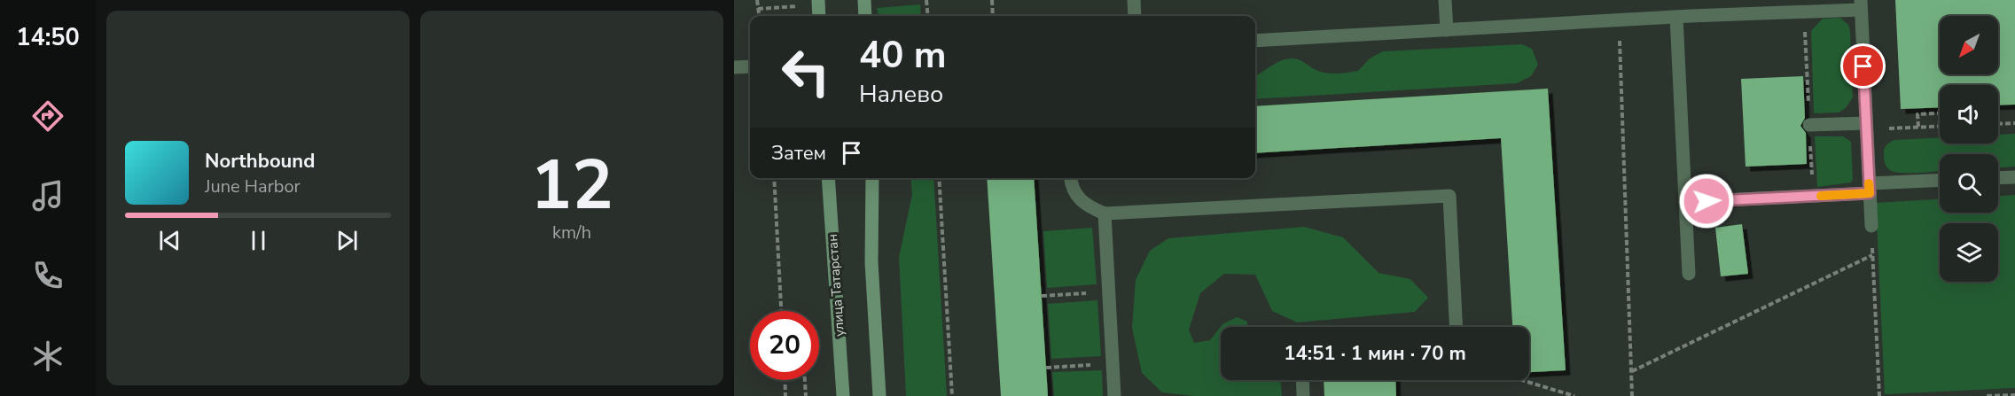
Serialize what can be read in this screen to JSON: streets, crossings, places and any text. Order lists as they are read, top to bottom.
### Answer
{
  "streets": {
    "street": ["улица Татарстан"]
  },
  "north": "bottom left",
  "page": {
    "tabs": "14:50",
    "tile": ["12", "km/h"],
    "turn": ["40 m", "Налево"],
    "then": "Затем",
    "song": ["Northbound", "June Harbor"],
    "limit": "20",
    "trip": "14:51 · 1 мин · 70 m"
  }
}
